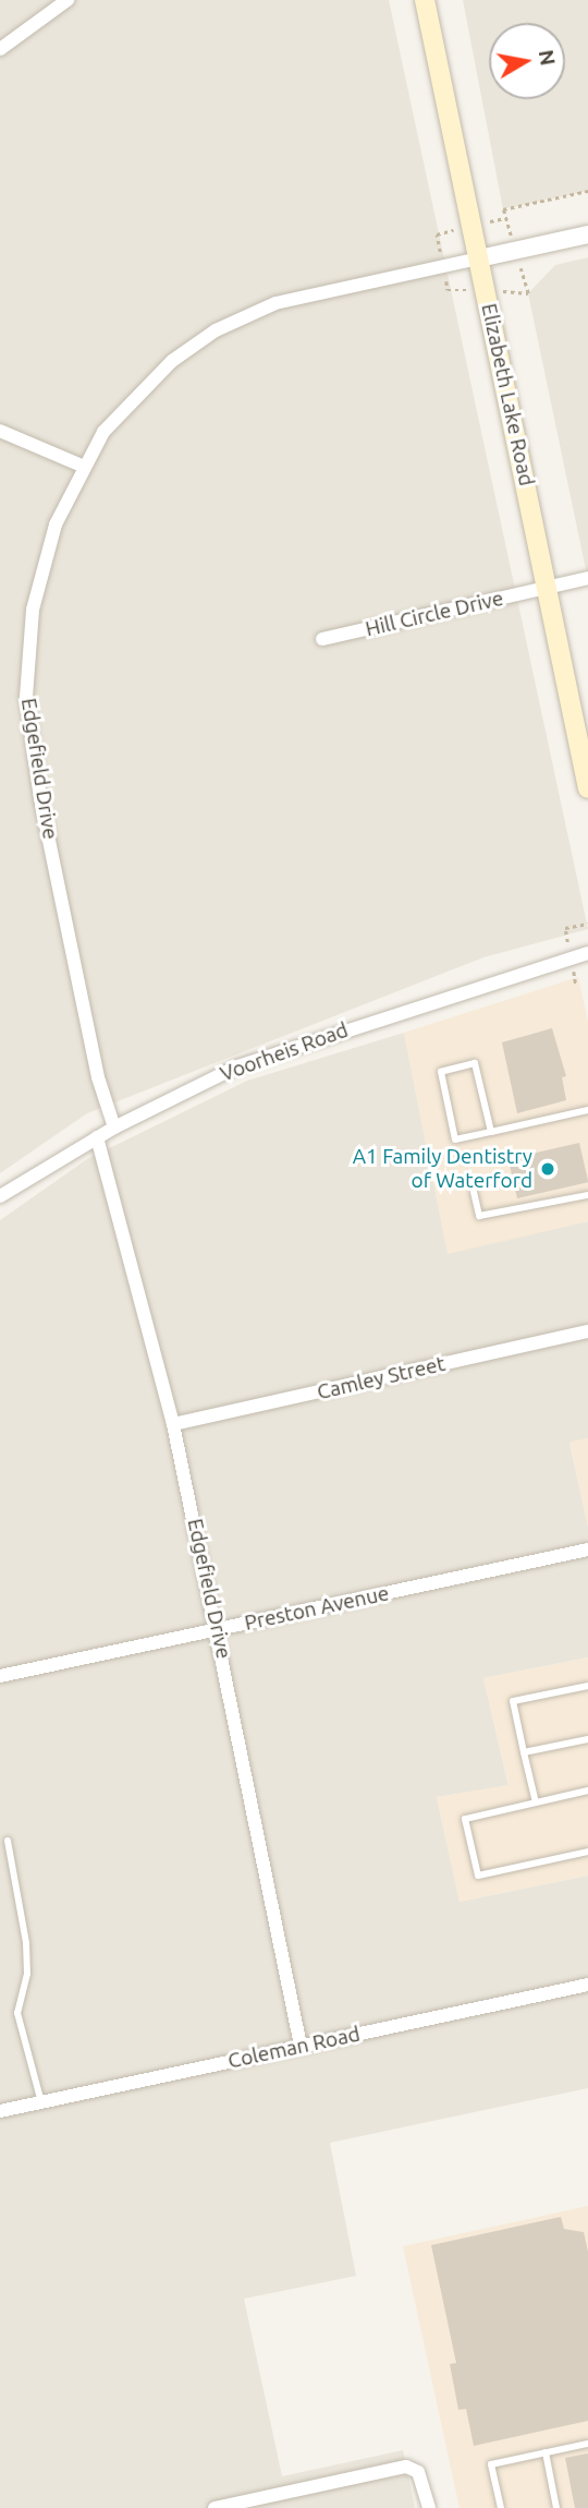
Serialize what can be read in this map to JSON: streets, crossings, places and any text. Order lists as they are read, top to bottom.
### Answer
{
  "streets": {
    "main road": ["Elizabeth Lake Road"],
    "street": [
      "Hill Circle Drive",
      "Edgefield Drive",
      "Voorheis Road",
      "Camley Street",
      "Preston Avenue",
      "Coleman Road"
    ]
  },
  "crossings": [
    ["Elizabeth Lake Road", "Hill Circle Drive"],
    ["Elizabeth Lake Road", "Edgefield Drive"],
    ["Edgefield Drive", "Voorheis Road"],
    ["Edgefield Drive", "Camley Street"],
    ["Edgefield Drive", "Preston Avenue"],
    ["Edgefield Drive", "Coleman Road"]
  ],
  "places": ["A1 Family Dentistry of Waterford"],
  "north": "right"
}
